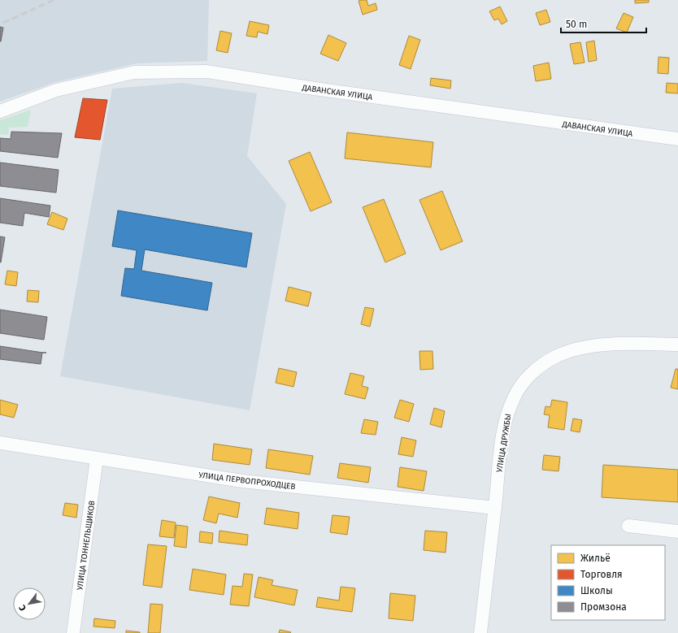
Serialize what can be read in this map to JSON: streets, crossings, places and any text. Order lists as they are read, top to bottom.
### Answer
{
  "streets": {
    "street": [
      "ДАВАНСКАЯ УЛИЦА",
      "УЛИЦА ДРУЖБЫ",
      "УЛИЦА ПЕРВОПРОХОДЦЕВ",
      "УЛИЦА ТОННЕЛЬЩИКОВ"
    ]
  },
  "crossings": [
    ["УЛИЦА ДРУЖБЫ", "УЛИЦА ПЕРВОПРОХОДЦЕВ"],
    ["УЛИЦА ПЕРВОПРОХОДЦЕВ", "УЛИЦА ТОННЕЛЬЩИКОВ"]
  ],
  "legend": [
    "Жильё",
    "Торговля",
    "Школы",
    "Промзона"
  ],
  "scale_bar": "50 m",
  "north": "bottom left"
}
